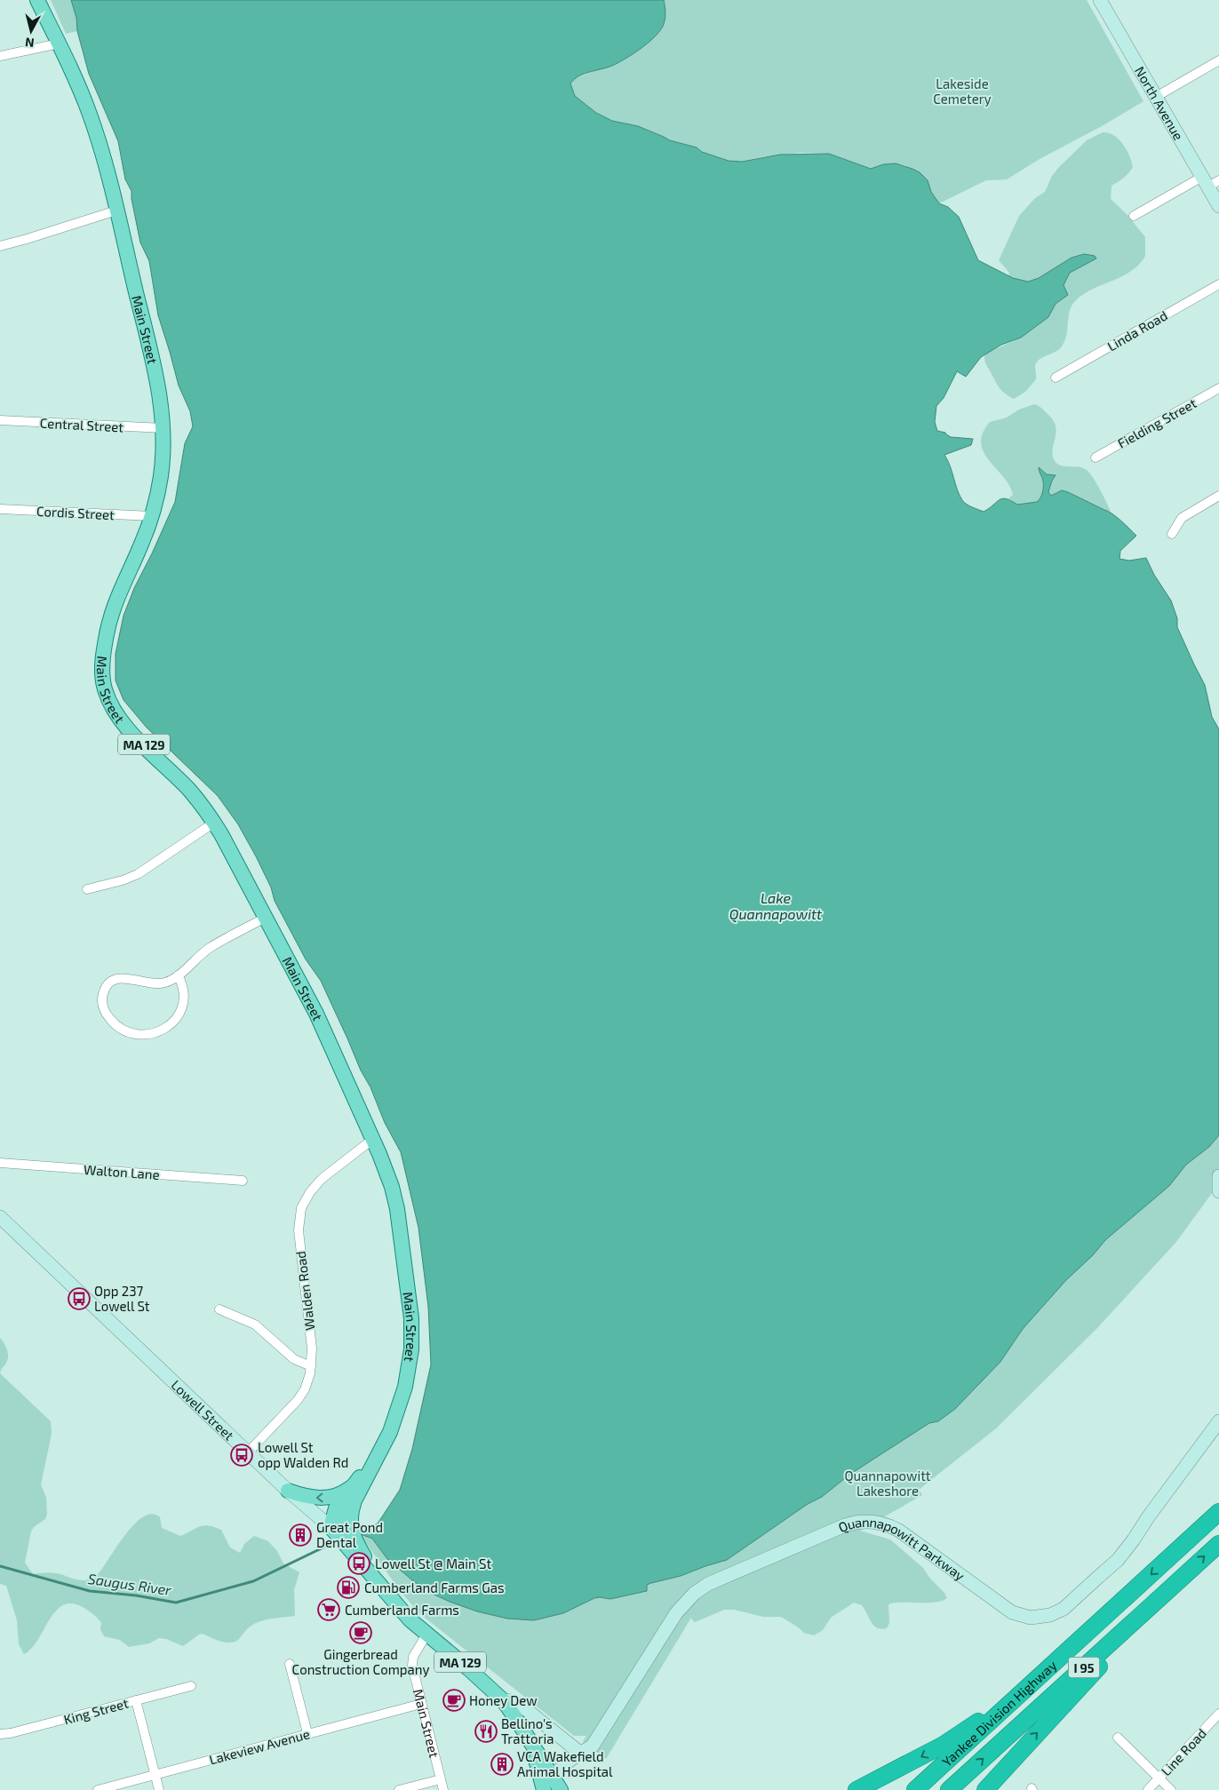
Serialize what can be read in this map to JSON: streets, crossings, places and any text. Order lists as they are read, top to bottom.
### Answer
{
  "streets": {
    "highway": ["I 95", "Yankee Division Highway"],
    "main road": ["Main Street", "MA 129", "Lowell Street"],
    "street": [
      "North Avenue",
      "Linda Road",
      "Fielding Street",
      "Central Street",
      "Cordis Street",
      "Walton Lane",
      "Walden Road",
      "Quannapowitt Parkway",
      "King Street",
      "Lakeview Avenue",
      "Line Road"
    ]
  },
  "crossings": [
    ["Main Street", "Central Street"],
    ["Main Street", "Cordis Street"],
    ["Main Street", "MA 129"],
    ["Main Street", "Walden Road"],
    ["Main Street", "Lowell Street"],
    ["Main Street", "Lakeview Avenue"],
    ["MA 129", "Lowell Street"],
    ["Walden Road", "Lowell Street"],
    ["Lowell Street", "Quannapowitt Parkway"]
  ],
  "water": ["Lake Quannapowitt", "Saugus River"],
  "parks": ["Lakeside Cemetery", "Quannapowitt Lakeshore"],
  "places": {
    "bus stop": ["Opp 237 Lowell St", "Lowell St opp Walden Rd", "Lowell St @ Main St"],
    "building": ["Great Pond Dental", "VCA Wakefield Animal Hospital"],
    "fuel station": ["Cumberland Farms Gas"],
    "supermarket": ["Cumberland Farms"],
    "cafe": ["Gingerbread Construction Company", "Honey Dew"],
    "restaurant": ["Bellino's Trattoria"]
  },
  "north": "bottom"
}
